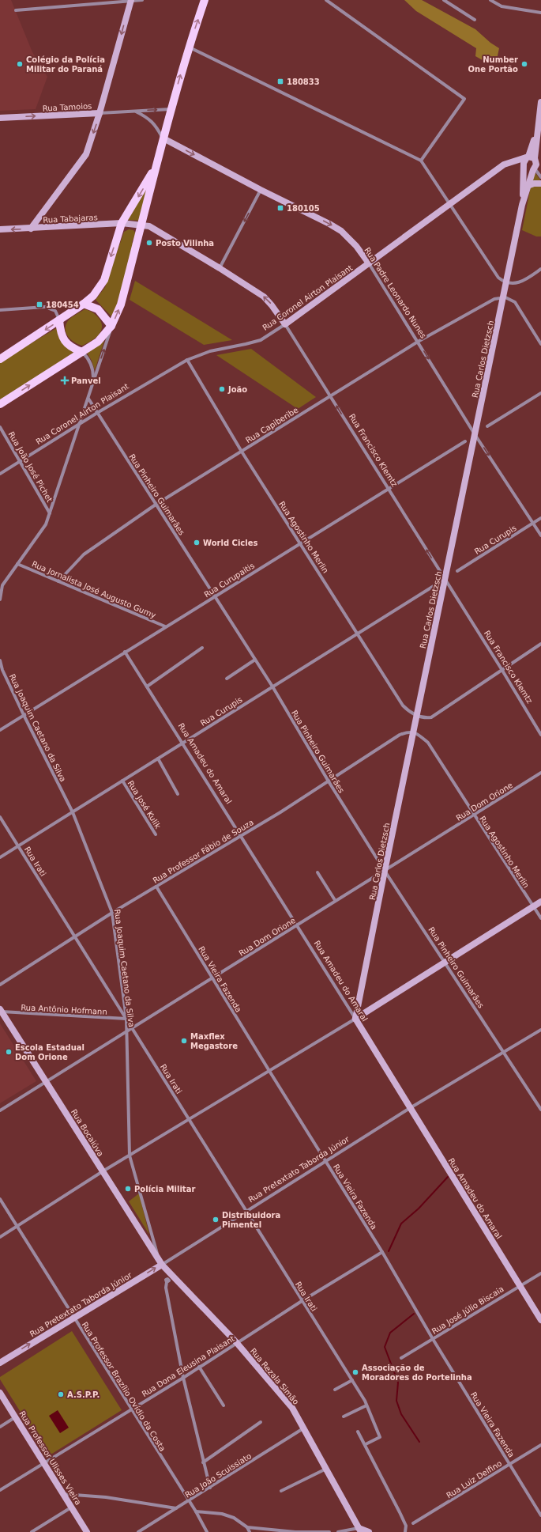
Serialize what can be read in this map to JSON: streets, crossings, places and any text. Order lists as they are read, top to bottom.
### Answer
{
  "streets": {
    "street": [
      "Rua Tamoios",
      "Rua Tabajaras",
      "Rua Padre Leonardo Nunes",
      "Rua Coronel Airton Plaisant",
      "Rua Carlos Dietzsch",
      "Rua Capiberibe",
      "Rua Francisco Klemtz",
      "Rua João José Pichet",
      "Rua Pinheiro Guimarães",
      "Rua Agostinho Merlin",
      "Rua Curupis",
      "Rua Curupaitis",
      "Rua Jornalista José Augusto Gumy",
      "Rua Joaquim Caetano da Silva",
      "Rua Amadeu do Amaral",
      "Rua Dom Orione",
      "Rua José Kulik",
      "Rua Professor Fábio de Souza",
      "Rua Irati",
      "Rua Vieira Fazenda",
      "Rua Antônio Hofmann",
      "Rua Bocaiúva",
      "Rua Pretextato Taborda Júnior",
      "Rua José Júlio Biscaia",
      "Rua Dona Eleusina Plaisant",
      "Rua Rezala Simão",
      "Rua Professor Brazílio Ovídio da Costa",
      "Rua Professor Ulisses Vieira",
      "Rua João Scuissiato",
      "Rua Luiz Delfino"
    ]
  },
  "crossings": [
    ["Rua Tabajaras", "Rua Francisco Klemtz"],
    ["Rua Padre Leonardo Nunes", "Rua Coronel Airton Plaisant"],
    ["Rua Padre Leonardo Nunes", "Rua Carlos Dietzsch"],
    ["Rua Padre Leonardo Nunes", "Rua Capiberibe"],
    ["Rua Padre Leonardo Nunes", "Rua Curupis"],
    ["Rua Coronel Airton Plaisant", "Rua Carlos Dietzsch"],
    ["Rua Coronel Airton Plaisant", "Rua Francisco Klemtz"],
    ["Rua Coronel Airton Plaisant", "Rua João José Pichet"],
    ["Rua Coronel Airton Plaisant", "Rua Pinheiro Guimarães"],
    ["Rua Coronel Airton Plaisant", "Rua Agostinho Merlin"],
    ["Rua Carlos Dietzsch", "Rua Capiberibe"],
    ["Rua Carlos Dietzsch", "Rua Francisco Klemtz"],
    ["Rua Carlos Dietzsch", "Rua Pinheiro Guimarães"],
    ["Rua Carlos Dietzsch", "Rua Agostinho Merlin"],
    ["Rua Carlos Dietzsch", "Rua Amadeu do Amaral"],
    ["Rua Carlos Dietzsch", "Rua Dom Orione"],
    ["Rua Carlos Dietzsch", "Rua Professor Fábio de Souza"],
    ["Rua Capiberibe", "Rua Francisco Klemtz"],
    ["Rua Capiberibe", "Rua Pinheiro Guimarães"],
    ["Rua Capiberibe", "Rua Agostinho Merlin"],
    ["Rua Capiberibe", "Rua Jornalista José Augusto Gumy"],
    ["Rua Francisco Klemtz", "Rua Curupaitis"],
    ["Rua Pinheiro Guimarães", "Rua Curupis"],
    ["Rua Pinheiro Guimarães", "Rua Curupaitis"],
    ["Rua Pinheiro Guimarães", "Rua Dom Orione"],
    ["Rua Pinheiro Guimarães", "Rua Professor Fábio de Souza"],
    ["Rua Pinheiro Guimarães", "Rua Pretextato Taborda Júnior"],
    ["Rua Agostinho Merlin", "Rua Curupis"],
    ["Rua Agostinho Merlin", "Rua Curupaitis"],
    ["Rua Agostinho Merlin", "Rua Dom Orione"],
    ["Rua Agostinho Merlin", "Rua Professor Fábio de Souza"],
    ["Rua Curupis", "Rua Joaquim Caetano da Silva"],
    ["Rua Curupis", "Rua Amadeu do Amaral"],
    ["Rua Curupis", "Rua José Kulik"],
    ["Rua Curupis", "Rua Irati"],
    ["Rua Curupaitis", "Rua Jornalista José Augusto Gumy"],
    ["Rua Curupaitis", "Rua Joaquim Caetano da Silva"],
    ["Rua Curupaitis", "Rua Amadeu do Amaral"],
    ["Rua Joaquim Caetano da Silva", "Rua Dom Orione"],
    ["Rua Joaquim Caetano da Silva", "Rua Professor Fábio de Souza"],
    ["Rua Joaquim Caetano da Silva", "Rua Irati"],
    ["Rua Joaquim Caetano da Silva", "Rua Antônio Hofmann"],
    ["Rua Joaquim Caetano da Silva", "Rua Bocaiúva"],
    ["Rua Joaquim Caetano da Silva", "Rua Pretextato Taborda Júnior"],
    ["Rua Joaquim Caetano da Silva", "Rua Rezala Simão"],
    ["Rua Amadeu do Amaral", "Rua Dom Orione"],
    ["Rua Amadeu do Amaral", "Rua Professor Fábio de Souza"],
    ["Rua Amadeu do Amaral", "Rua Pretextato Taborda Júnior"],
    ["Rua Amadeu do Amaral", "Rua José Júlio Biscaia"],
    ["Rua Dom Orione", "Rua Irati"],
    ["Rua Dom Orione", "Rua Vieira Fazenda"],
    ["Rua Dom Orione", "Rua Bocaiúva"],
    ["Rua Professor Fábio de Souza", "Rua Irati"],
    ["Rua Professor Fábio de Souza", "Rua Vieira Fazenda"],
    ["Rua Irati", "Rua Antônio Hofmann"],
    ["Rua Irati", "Rua Pretextato Taborda Júnior"],
    ["Rua Irati", "Rua Dona Eleusina Plaisant"],
    ["Rua Vieira Fazenda", "Rua Pretextato Taborda Júnior"],
    ["Rua Vieira Fazenda", "Rua José Júlio Biscaia"],
    ["Rua Vieira Fazenda", "Rua Dona Eleusina Plaisant"],
    ["Rua Vieira Fazenda", "Rua Luiz Delfino"],
    ["Rua Antônio Hofmann", "Rua Bocaiúva"],
    ["Rua Bocaiúva", "Rua Pretextato Taborda Júnior"],
    ["Rua Bocaiúva", "Rua Rezala Simão"],
    ["Rua Pretextato Taborda Júnior", "Rua Rezala Simão"],
    ["Rua Pretextato Taborda Júnior", "Rua Professor Brazílio Ovídio da Costa"],
    ["Rua Dona Eleusina Plaisant", "Rua Rezala Simão"],
    ["Rua Dona Eleusina Plaisant", "Rua Professor Brazílio Ovídio da Costa"],
    ["Rua Dona Eleusina Plaisant", "Rua Professor Ulisses Vieira"],
    ["Rua Rezala Simão", "Rua João Scuissiato"],
    ["Rua Professor Brazílio Ovídio da Costa", "Rua João Scuissiato"]
  ],
  "one_way": ["Rua Tamoios", "Rua Padre Leonardo Nunes", "Rua Francisco Klemtz"],
  "places": {
    "other": [
      "Colégio da Polícia Militar do Paraná",
      "Number One Portão",
      "Posto Vilinha",
      "João",
      "World Cicles",
      "Maxflex Megastore",
      "Escola Estadual Dom Orione",
      "Polícia Militar",
      "Distribuidora Pimentel",
      "Associação de Moradores do Portelinha",
      "A.S.P.P."
    ],
    "transit": ["180833", "180105", "180454"],
    "health": ["Panvel"]
  }
}
